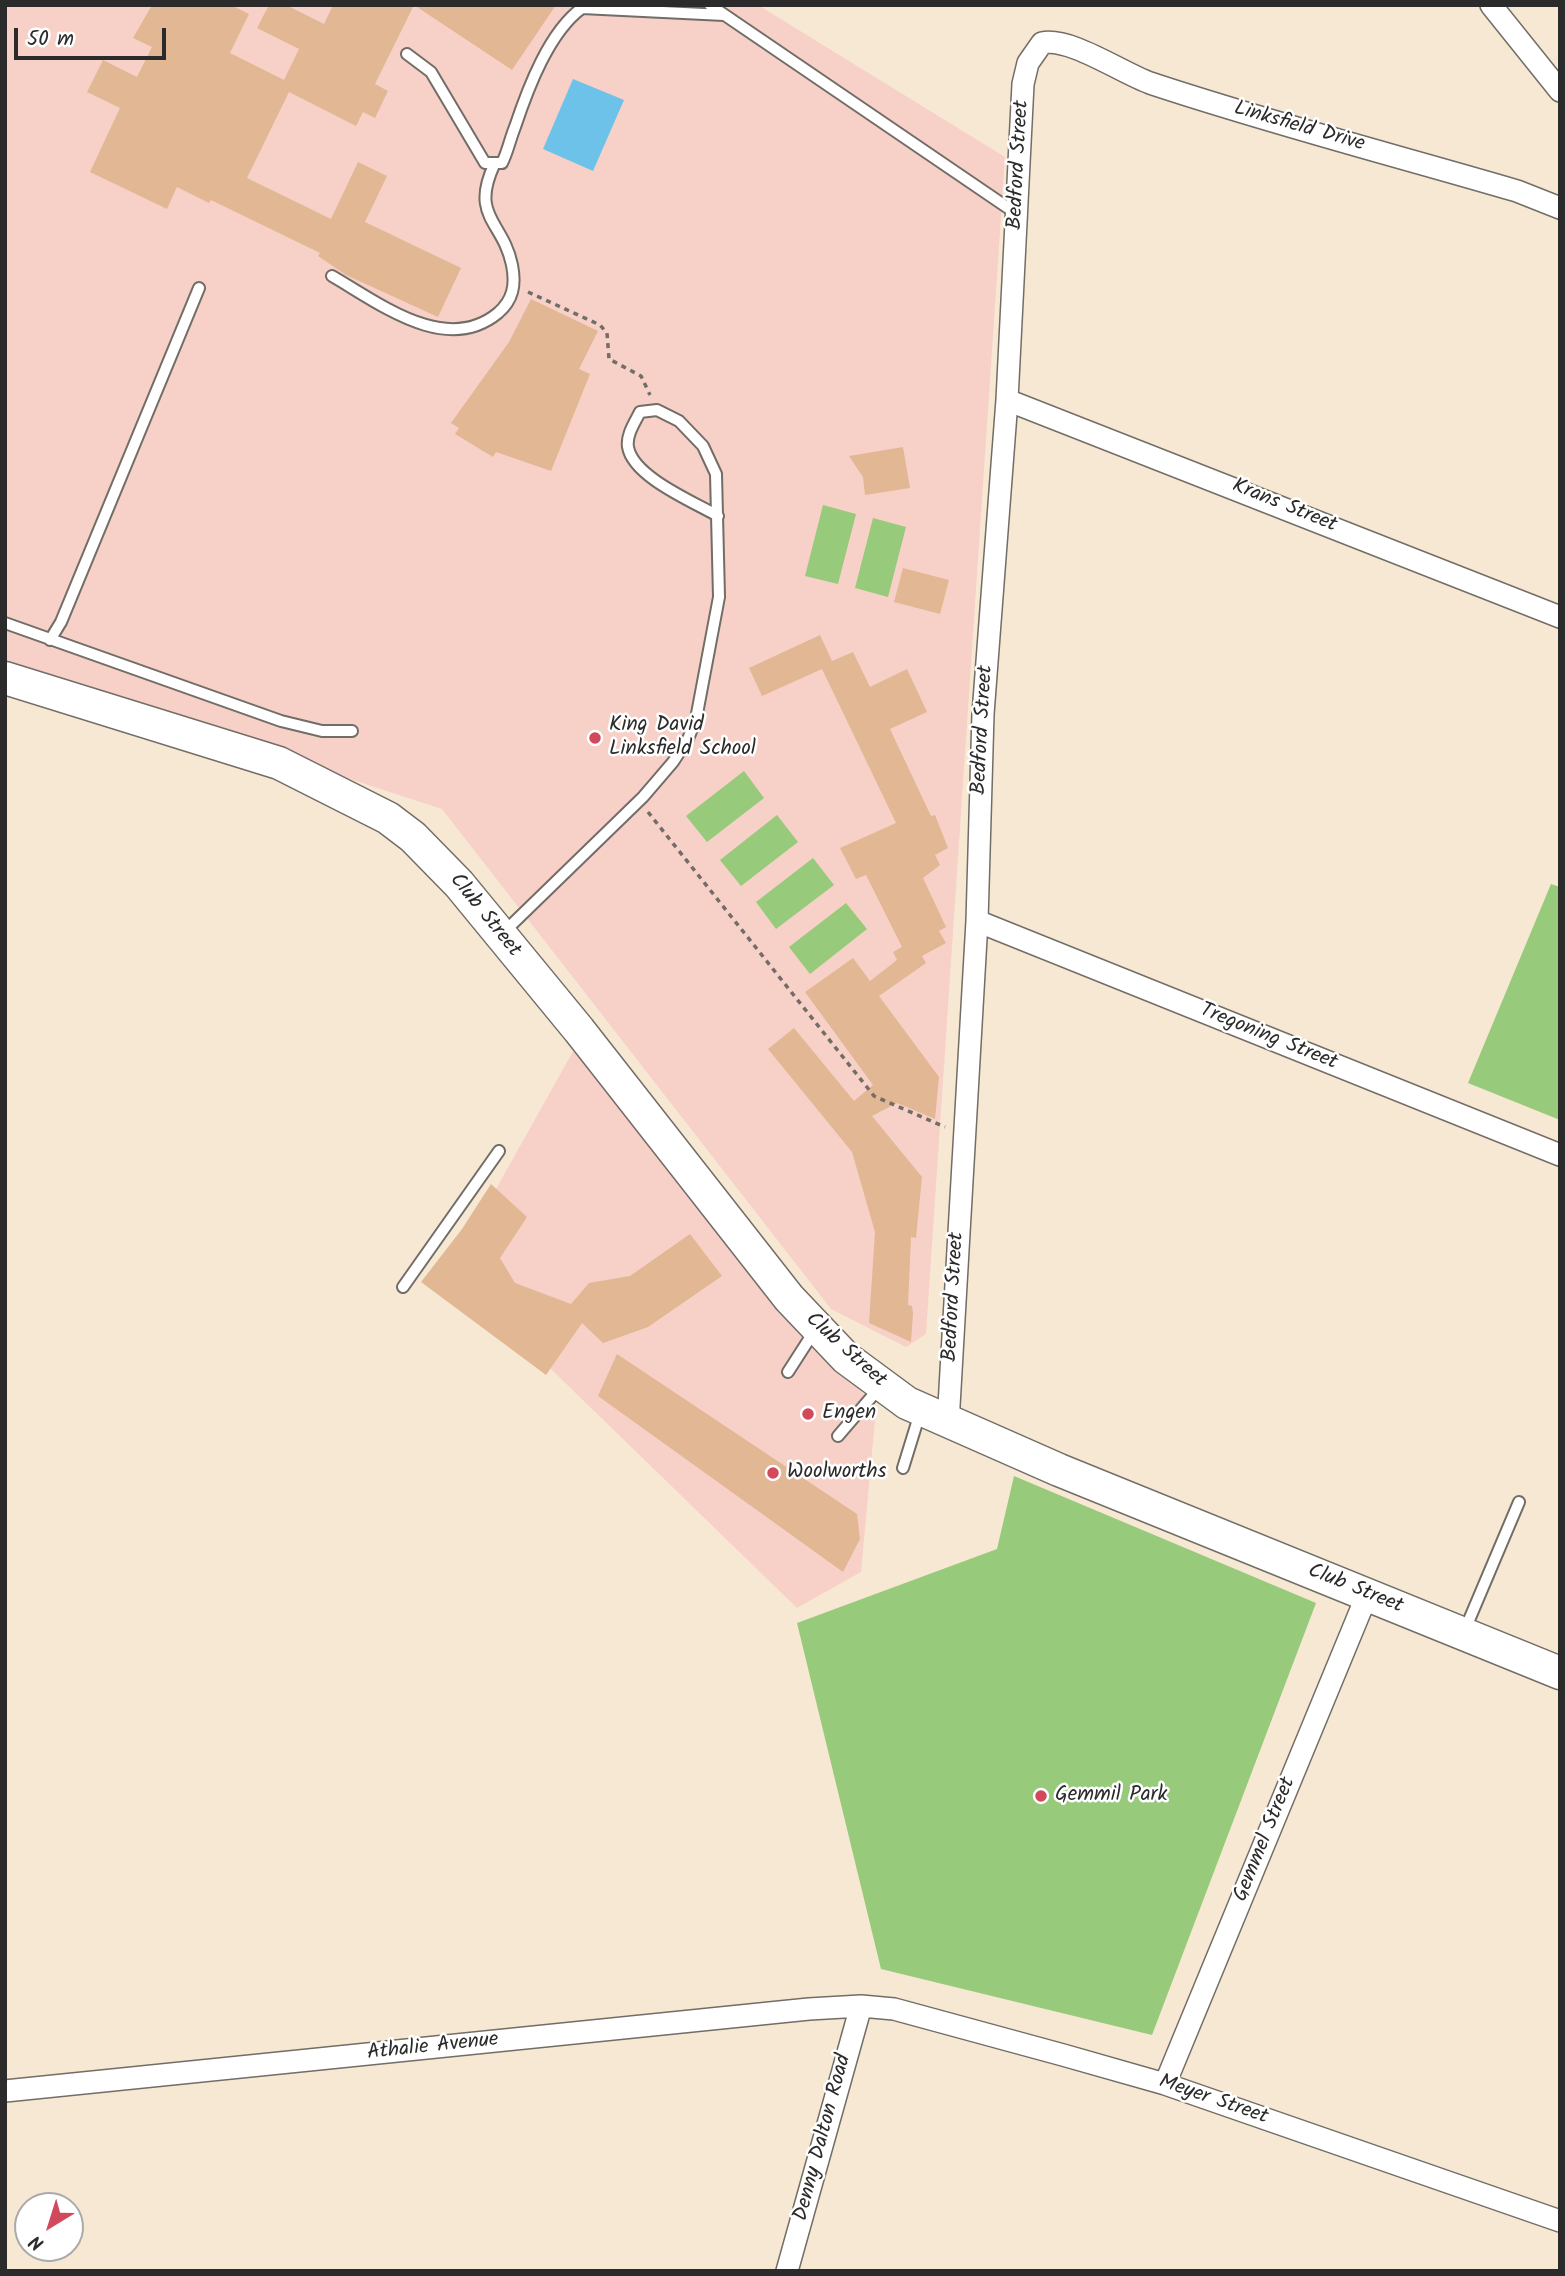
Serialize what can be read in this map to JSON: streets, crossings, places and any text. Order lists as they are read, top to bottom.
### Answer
{
  "streets": {
    "main road": ["Club Street"],
    "street": [
      "Linksfield Drive",
      "Bedford Street",
      "Krans Street",
      "Tregoning Street",
      "Gemmel Street",
      "Athalie Avenue",
      "Meyer Street",
      "Denny Dalton Road"
    ]
  },
  "crossings": [
    ["Linksfield Drive", "Bedford Street"],
    ["Bedford Street", "Krans Street"],
    ["Bedford Street", "Club Street"],
    ["Bedford Street", "Tregoning Street"],
    ["Club Street", "Gemmel Street"],
    ["Gemmel Street", "Meyer Street"],
    ["Athalie Avenue", "Meyer Street"],
    ["Athalie Avenue", "Denny Dalton Road"],
    ["Meyer Street", "Denny Dalton Road"]
  ],
  "places": [
    "King David Linksfield School",
    "Engen",
    "Woolworths",
    "Gemmil Park"
  ],
  "scale_bar": "50 m",
  "north": "bottom left"
}
